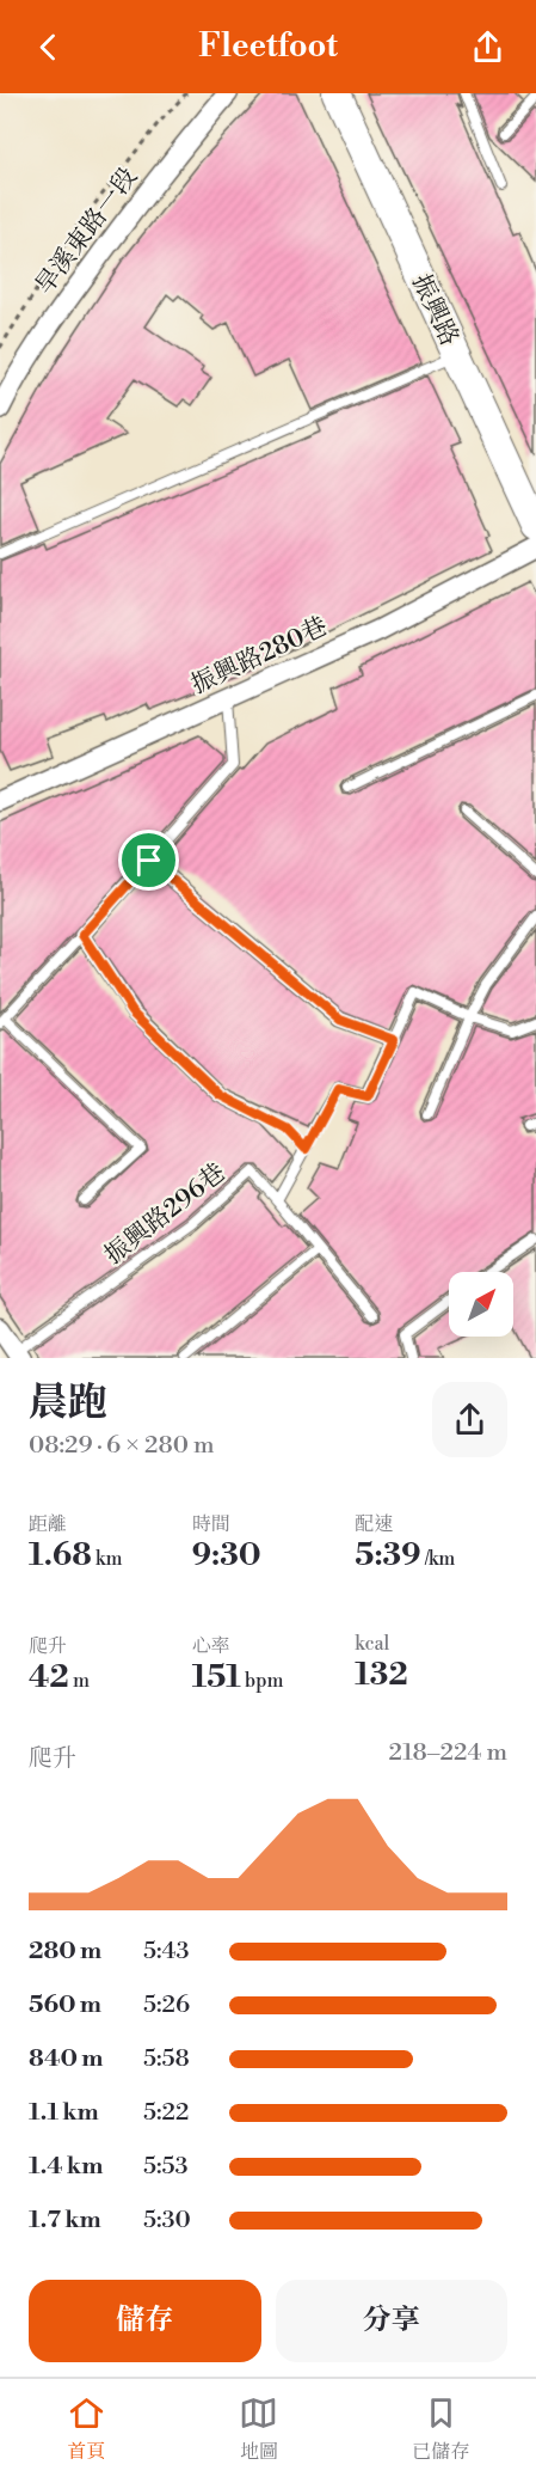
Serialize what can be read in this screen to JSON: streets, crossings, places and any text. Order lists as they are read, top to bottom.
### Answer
{
  "streets": {
    "main road": ["振興路"],
    "street": ["旱溪東路一段", "振興路280巷"],
    "lane": ["振興路296巷"]
  },
  "north": "top right",
  "page": {
    "header": "Fleetfoot",
    "heading": ["晨跑", "08:29 · 6 × 280 m"],
    "stats": [
      ["距離", "1.68 km"],
      ["時間", "9:30"],
      ["配速", "5:39 /km"],
      ["爬升", "42 m"],
      ["心率", "151 bpm"],
      ["kcal", "132"]
    ],
    "chart": ["爬升", "218–224 m"],
    "list": [
      {
        "name": "280 m",
        "note": "5:43"
      },
      {
        "name": "560 m",
        "note": "5:26"
      },
      {
        "name": "840 m",
        "note": "5:58"
      },
      {
        "name": "1.1 km",
        "note": "5:22"
      },
      {
        "name": "1.4 km",
        "note": "5:53"
      },
      {
        "name": "1.7 km",
        "note": "5:30"
      }
    ],
    "buttons": ["儲存", "分享"],
    "tabs": ["首頁", "地圖", "已儲存"]
  }
}
